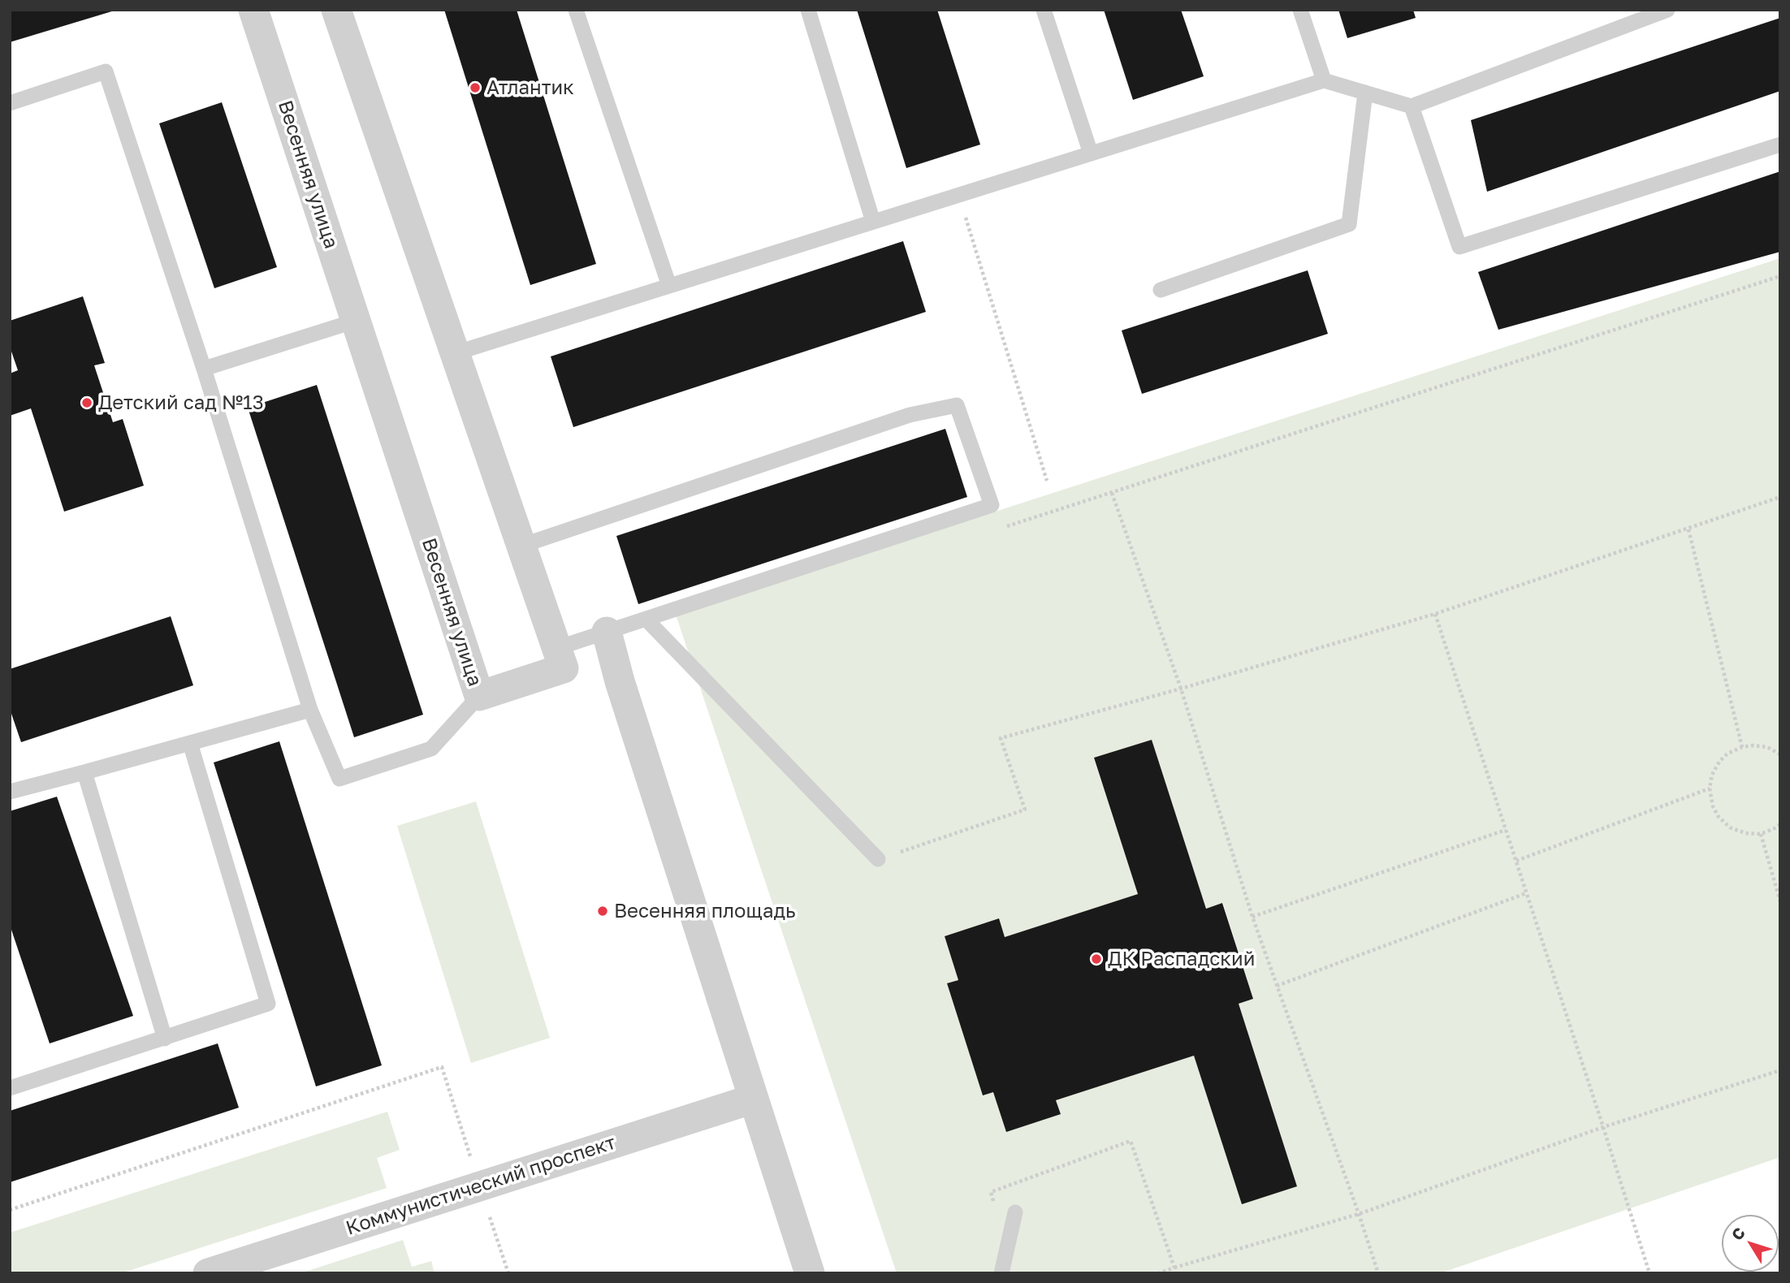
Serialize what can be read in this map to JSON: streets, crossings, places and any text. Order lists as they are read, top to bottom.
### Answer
{
  "streets": {
    "street": ["Весенняя улица", "Коммунистический проспект"]
  },
  "places": [
    "Атлантик",
    "Детский сад №13",
    "Весенняя площадь",
    "ДК Распадский"
  ],
  "north": "top left"
}
